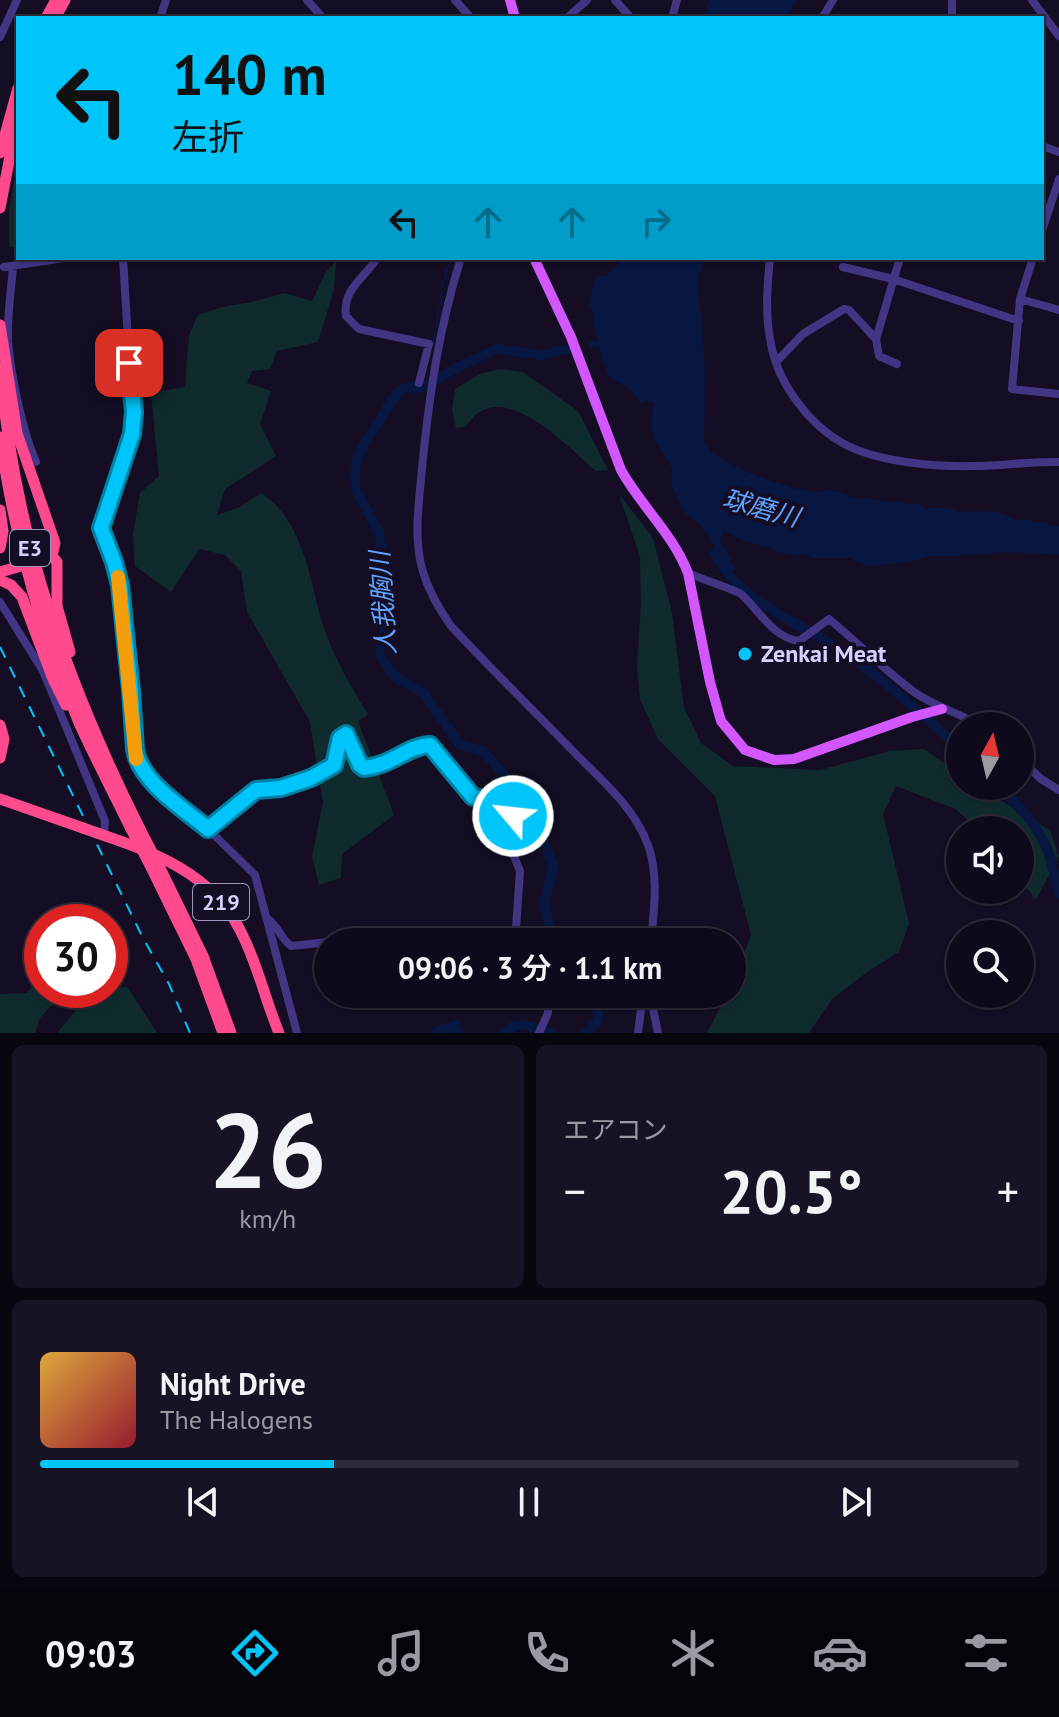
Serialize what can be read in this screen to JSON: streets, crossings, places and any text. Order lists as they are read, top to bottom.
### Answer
{
  "streets": {
    "highway": ["E3", "219"]
  },
  "water": ["球磨川", "人我胸川"],
  "places": ["Zenkai Meat"],
  "north": "top",
  "page": {
    "turn": ["140 m", "左折"],
    "limit": "30",
    "trip": "09:06 · 3 分 · 1.1 km",
    "tile": [
      ["26", "km/h"],
      "エアコン"
    ],
    "heat": ["−", "20.5°", "+"],
    "song": ["Night Drive", "The Halogens"],
    "tabs": "09:03"
  }
}
